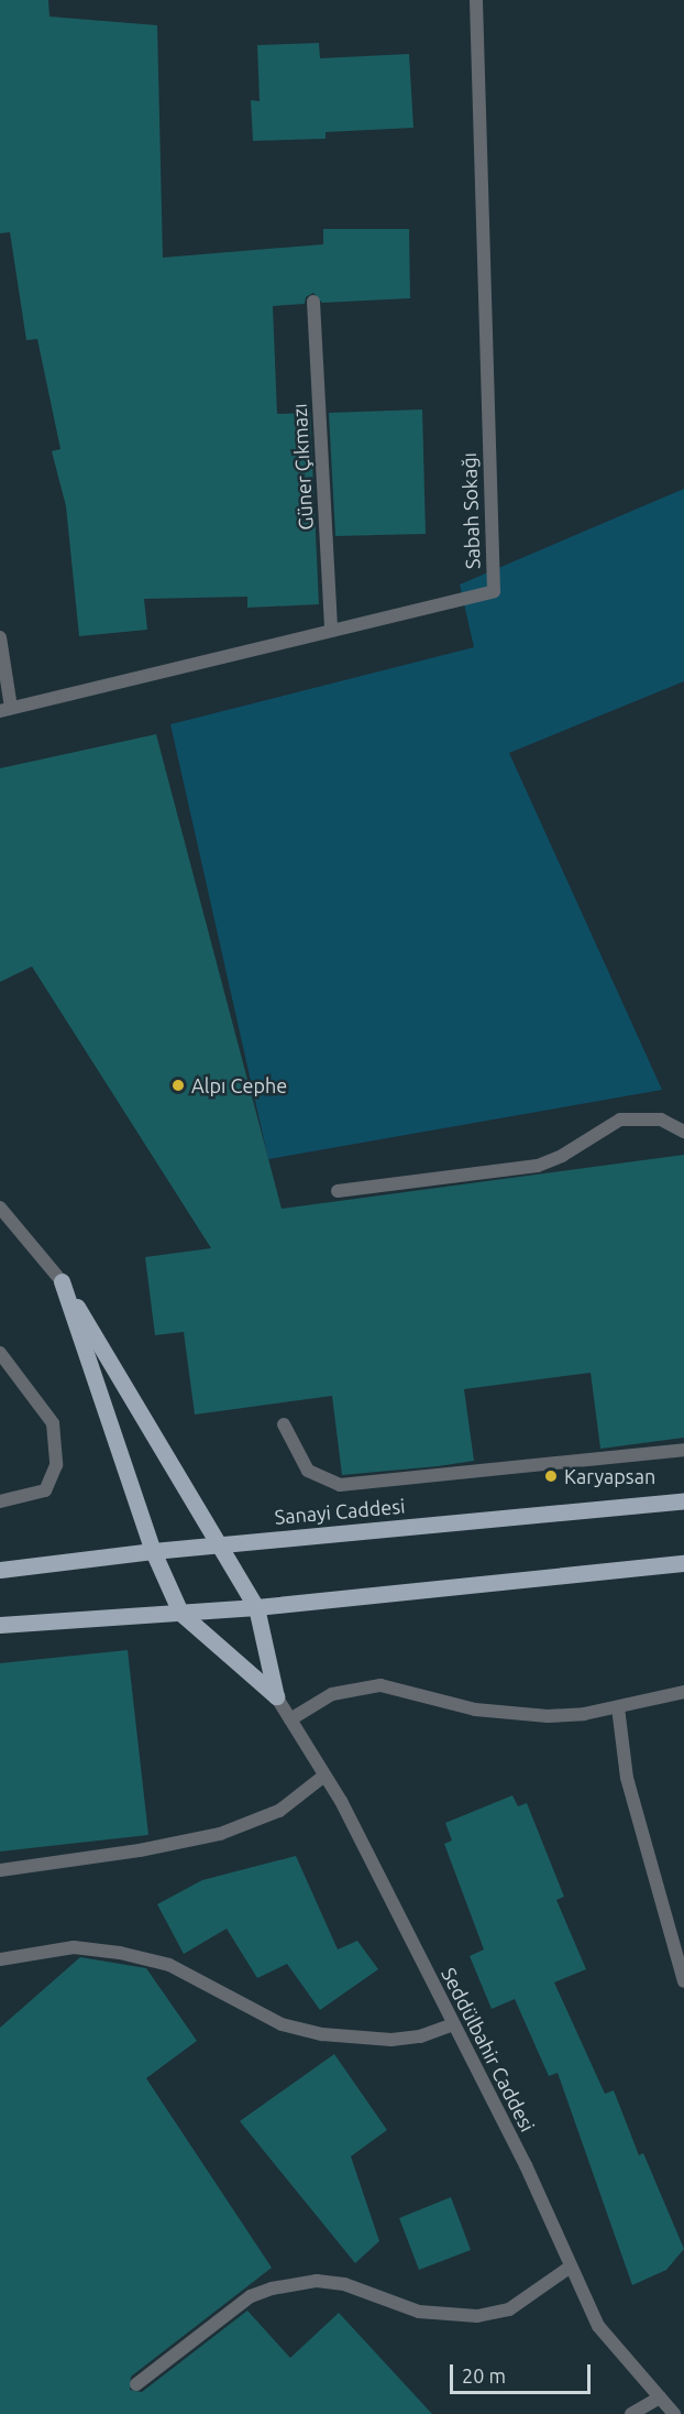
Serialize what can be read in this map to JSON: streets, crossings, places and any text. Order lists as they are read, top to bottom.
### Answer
{
  "streets": {
    "main road": ["Sanayi Caddesi"],
    "street": ["Güner Çıkmazı", "Sabah Sokağı", "Seddülbahir Caddesi"]
  },
  "crossings": [
    ["Güner Çıkmazı", "Sabah Sokağı"]
  ],
  "places": ["Alpı Cephe", "Karyapsan"],
  "scale_bar": "20 m"
}
